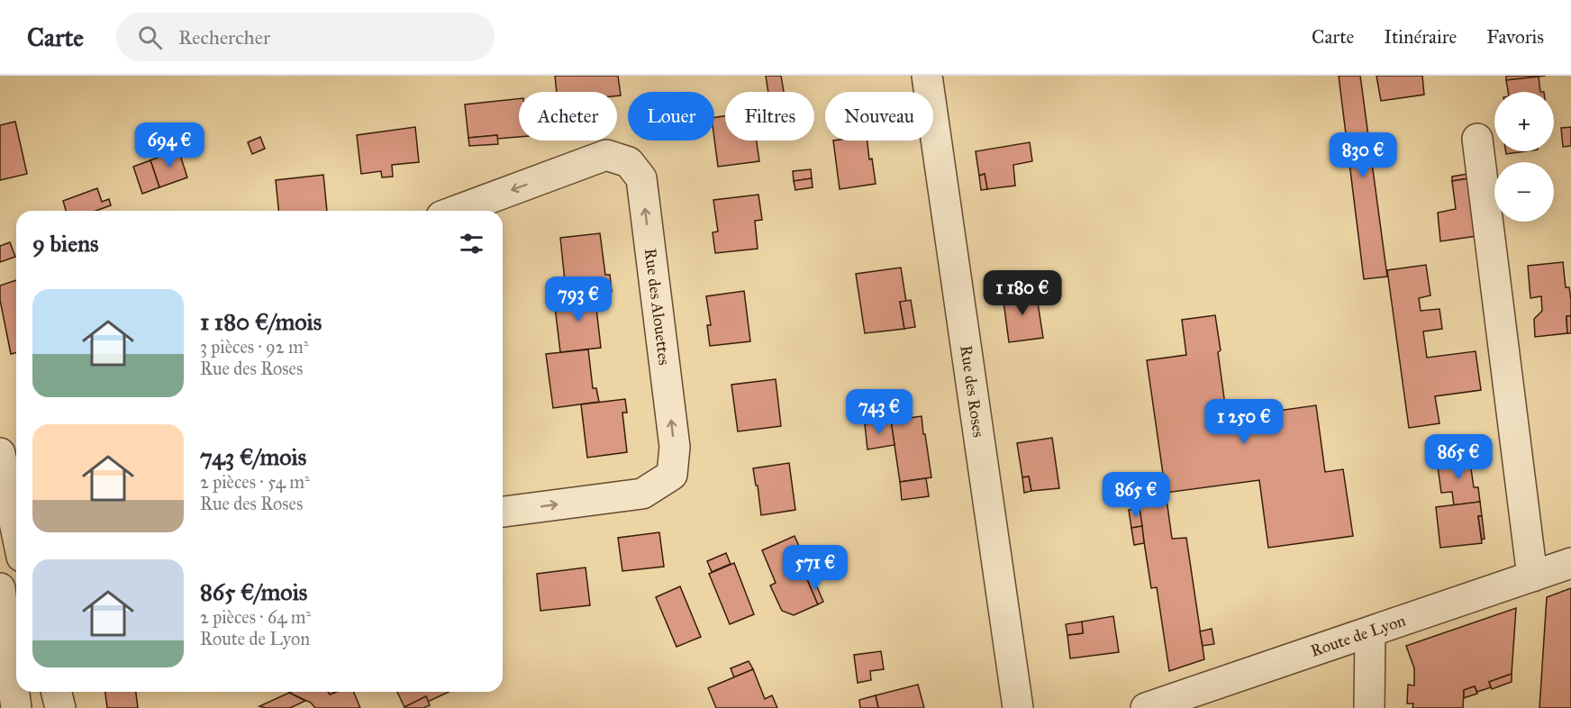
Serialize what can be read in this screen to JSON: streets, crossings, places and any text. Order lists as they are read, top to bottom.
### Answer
{
  "streets": {
    "street": ["Rue des Alouettes", "Rue des Roses", "Route de Lyon"]
  },
  "page": {
    "header": "Carte",
    "search": "Rechercher",
    "nav": ["Carte", "Itinéraire", "Favoris"],
    "map_buttons": ["+", "−"],
    "chip": [
      "Acheter",
      "Louer",
      "Filtres",
      "Nouveau"
    ],
    "price": [
      "694 €",
      "830 €",
      "1 180 €",
      "793 €",
      "743 €",
      "1 250 €",
      "865 €",
      "865 €",
      "571 €"
    ],
    "heading": "9 biens",
    "list": [
      {
        "name": "1 180 €/mois",
        "note": "3 pièces · 92 m² · Rue des Roses"
      },
      {
        "name": "743 €/mois",
        "note": "2 pièces · 54 m² · Rue des Roses"
      },
      {
        "name": "865 €/mois",
        "note": "2 pièces · 64 m² · Route de Lyon"
      }
    ]
  }
}
